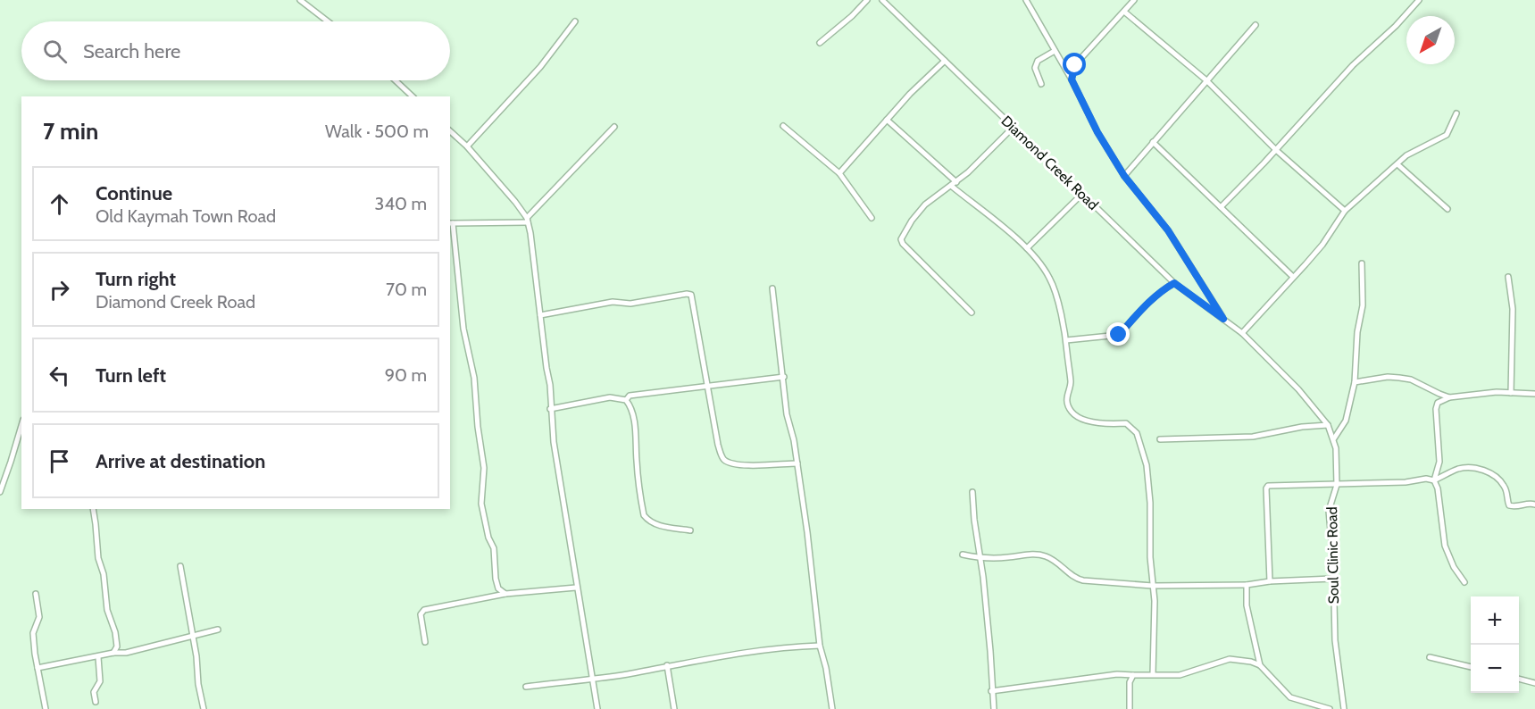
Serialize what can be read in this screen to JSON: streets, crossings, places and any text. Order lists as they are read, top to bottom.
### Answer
{
  "streets": {
    "street": ["Diamond Creek Road", "Soul Clinic Road"]
  },
  "crossings": [
    ["Diamond Creek Road", "Soul Clinic Road"]
  ],
  "north": "bottom left",
  "page": {
    "search": "Search here",
    "heading": ["7 min", "Walk · 500 m"],
    "list": [
      ["Continue", "Old Kaymah Town Road", "340 m"],
      ["Turn right", "Diamond Creek Road", "70 m"],
      ["Turn left", "90 m"],
      "Arrive at destination"
    ],
    "map_buttons": ["+", "−"]
  }
}
